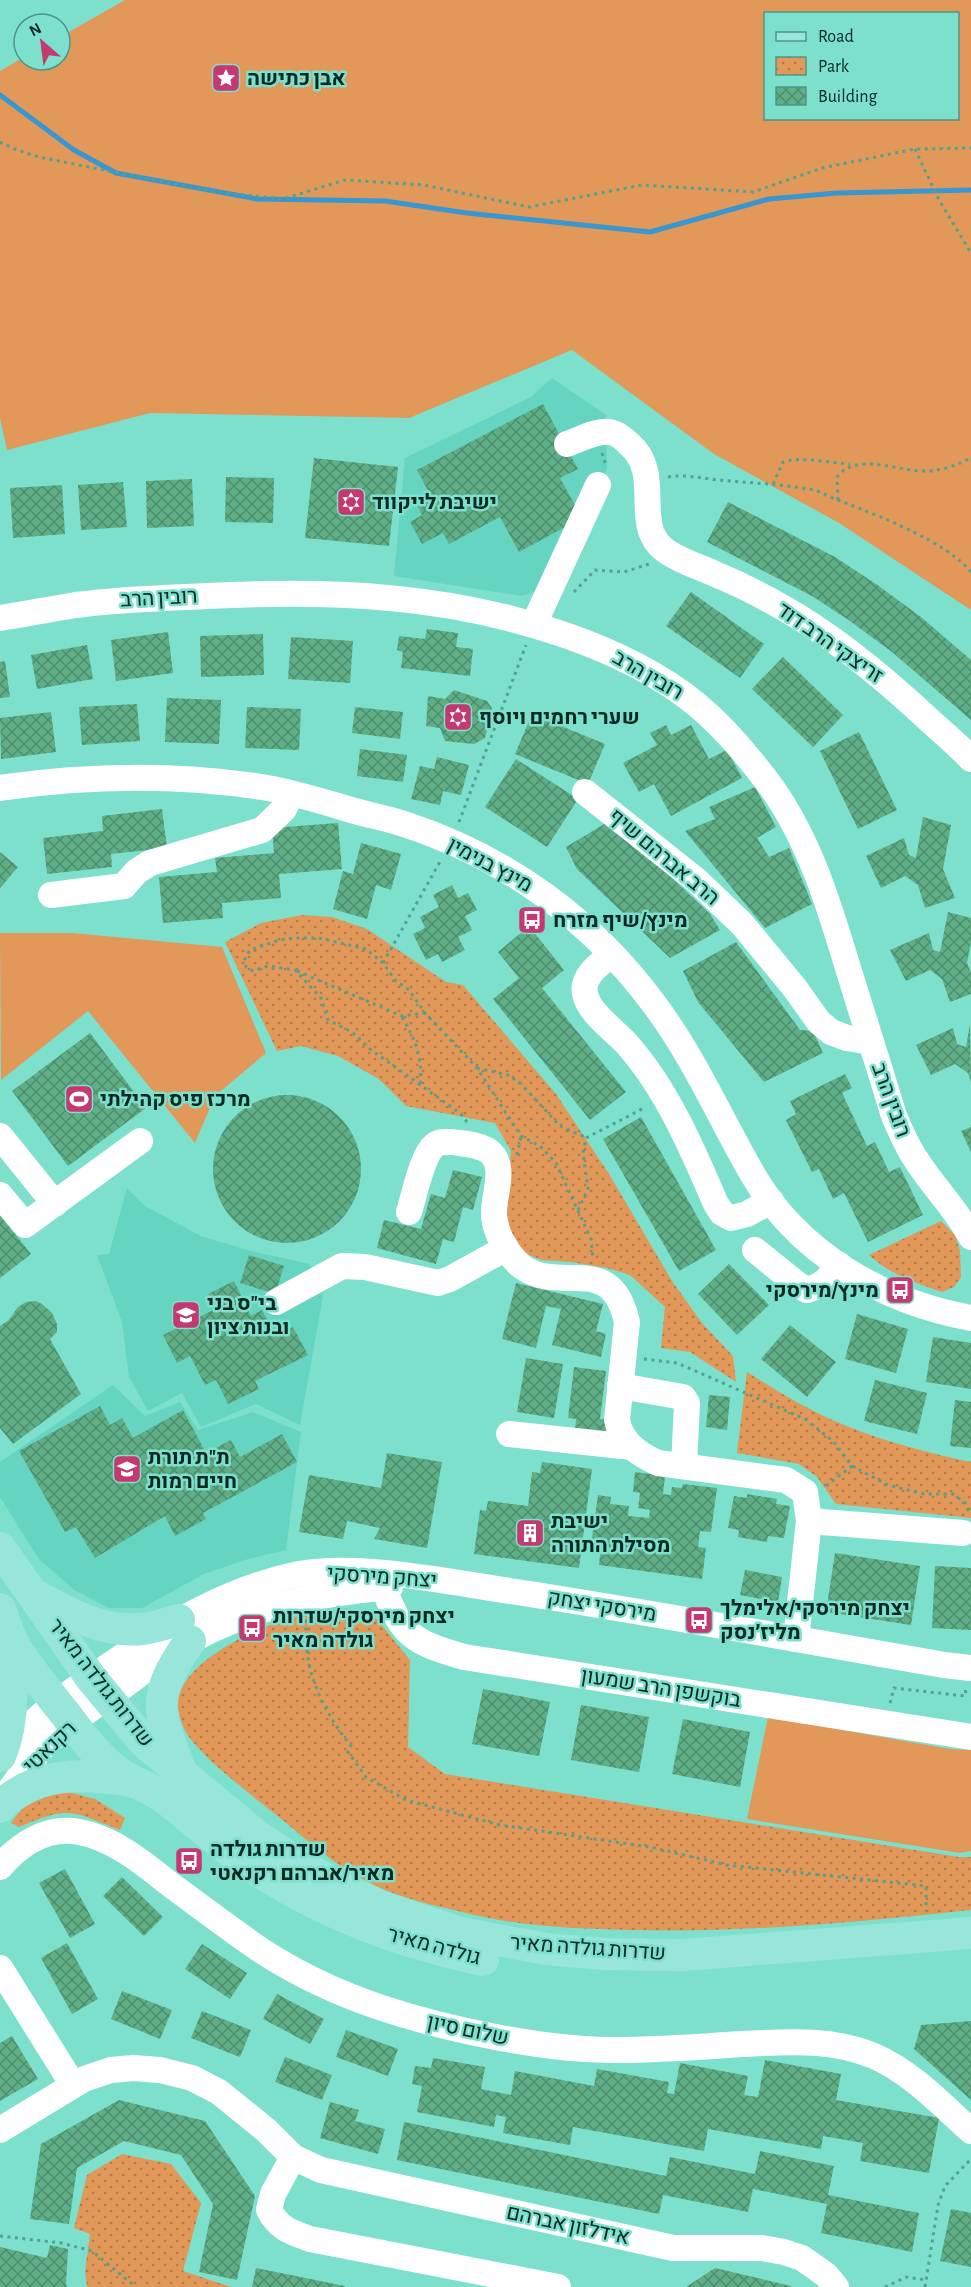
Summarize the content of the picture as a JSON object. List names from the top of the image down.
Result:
{
  "streets": {
    "main road": ["שדרות גולדה מאיר", "גולדה מאיר"],
    "street": [
      "רובין הרב",
      "זריצקי הרב דוד",
      "הרב אברהם שיף",
      "מינץ בנימין",
      "יצחק מירסקי",
      "מירסקי יצחק",
      "בוקשפן הרב שמעון",
      "רקנאטי",
      "שלום סיון",
      "אידלזון אברהם"
    ]
  },
  "crossings": [
    ["רובין הרב", "הרב אברהם שיף"],
    ["יצחק מירסקי", "מירסקי יצחק"],
    ["יצחק מירסקי", "שדרות גולדה מאיר"],
    ["יצחק מירסקי", "בוקשפן הרב שמעון"],
    ["יצחק מירסקי", "רקנאטי"],
    ["שדרות גולדה מאיר", "רקנאטי"],
    ["רקנאטי", "גולדה מאיר"]
  ],
  "places": {
    "place": ["אבן כתישה"],
    "synagogue": ["ישיבת לייקווד", "שערי רחמים ויוסף"],
    "bus stop": [
      "מינץ/שיף מזרח",
      "מינץ/מירסקי",
      "יצחק מירסקי/אלימלך מליז׳נסק",
      "יצחק מירסקי/שדרות גולדה מאיר",
      "שדרות גולדה מאיר/אברהם רקנאטי"
    ],
    "sports": ["מרכז פיס קהילתי"],
    "school or university": ["בי\"ס בני ובנות ציון", "ת\"ת תורת חיים רמות"],
    "building": ["ישיבת מסילת התורה"]
  },
  "legend": ["Road", "Park", "Building"],
  "north": "top left"
}
